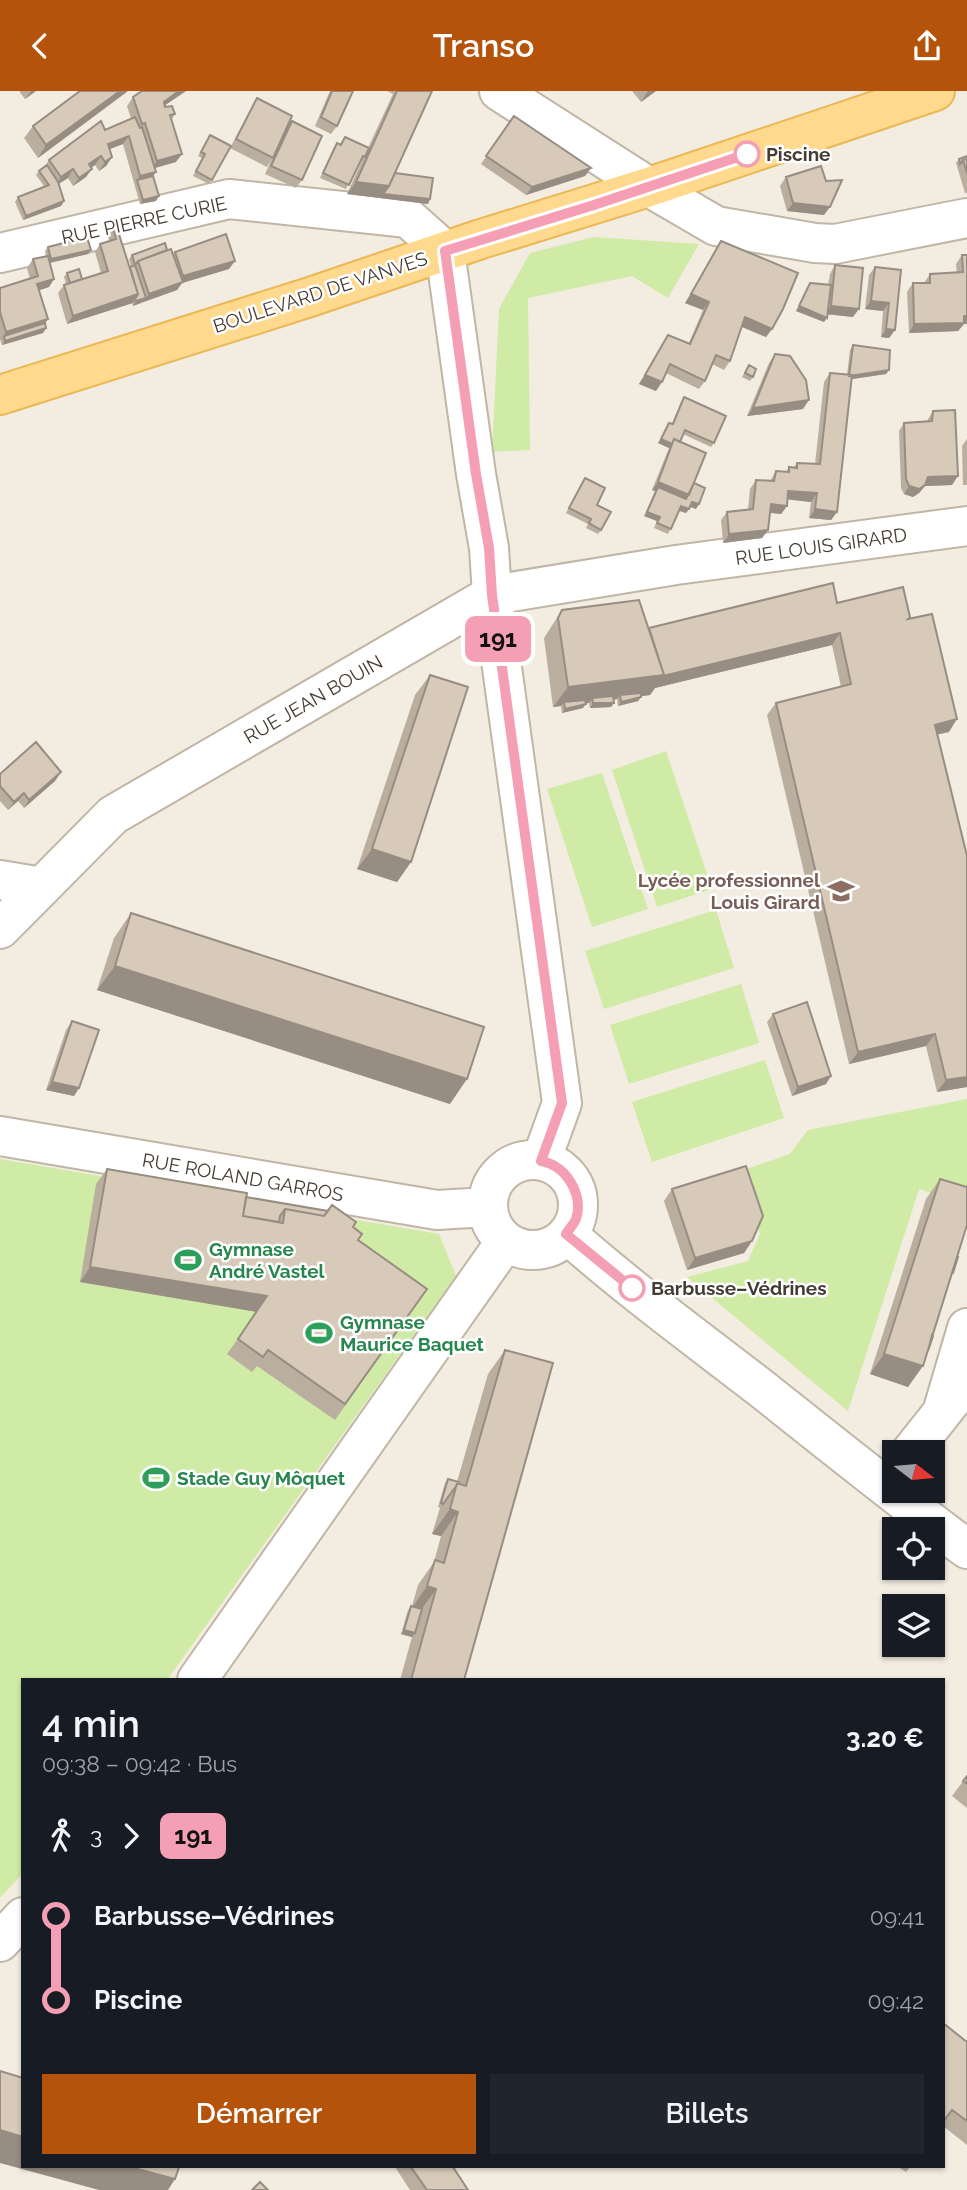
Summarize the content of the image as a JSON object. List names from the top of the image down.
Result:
{
  "streets": {
    "main road": ["BOULEVARD DE VANVES"],
    "street": [
      "RUE PIERRE CURIE",
      "RUE LOUIS GIRARD",
      "RUE JEAN BOUIN",
      "RUE ROLAND GARROS"
    ]
  },
  "crossings": [
    ["RUE PIERRE CURIE", "BOULEVARD DE VANVES"],
    ["RUE LOUIS GIRARD", "RUE JEAN BOUIN"]
  ],
  "places": {
    "other": ["Piscine", "Barbusse–Védrines"],
    "school or university": ["Lycée professionnel Louis Girard"],
    "sports": ["Gymnase André Vastel", "Gymnase Maurice Baquet", "Stade Guy Môquet"]
  },
  "lines": ["bus line 191"],
  "north": "right",
  "page": {
    "header": "Transo",
    "on_map": "191",
    "heading": ["4 min", "09:38 – 09:42 · Bus", "3.20 €"],
    "legs": ["3", "191"],
    "list": [
      {
        "name": "Barbusse–Védrines",
        "value": "09:41"
      },
      {
        "name": "Piscine",
        "value": "09:42"
      }
    ],
    "buttons": ["Démarrer", "Billets"]
  }
}
